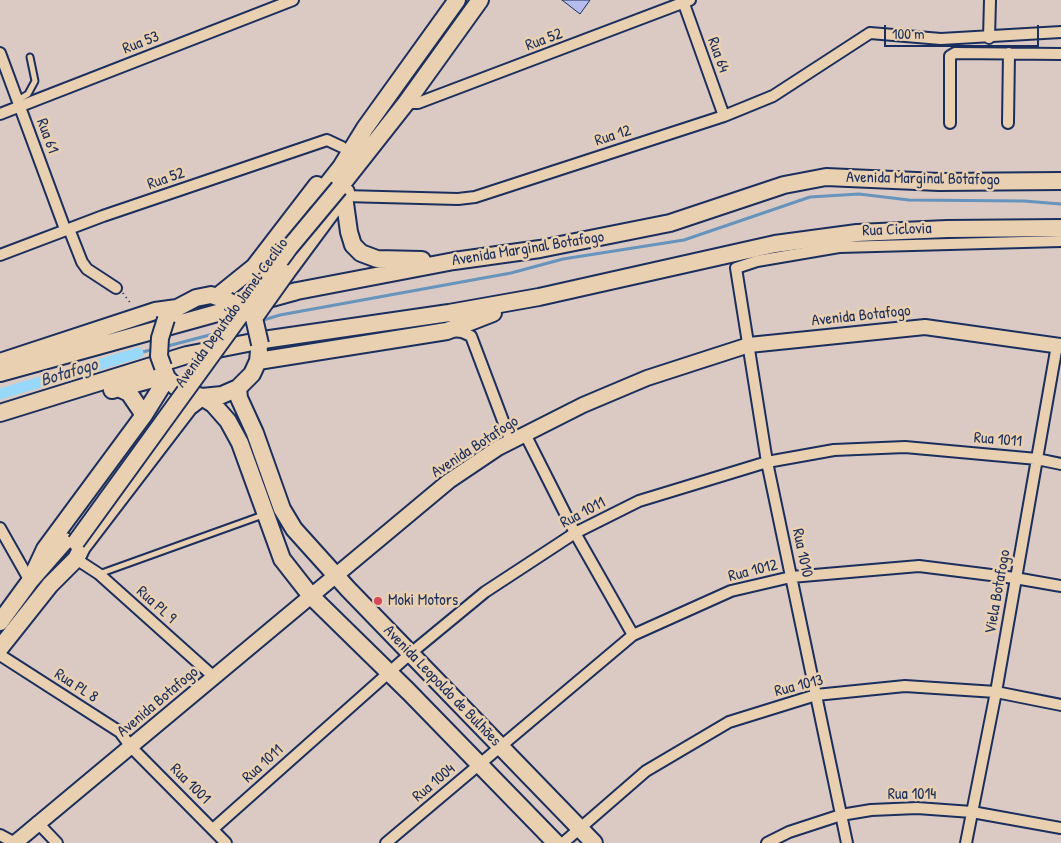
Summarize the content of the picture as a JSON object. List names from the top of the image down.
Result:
{
  "streets": {
    "main road": ["Avenida Marginal Botafogo", "Avenida Deputado Jamel Cecílio", "Avenida Leopoldo de Bulhões"],
    "street": [
      "Rua 52",
      "Rua 53",
      "Rua 64",
      "Rua 61",
      "Rua 12",
      "Rua Ciclovia",
      "Avenida Botafogo",
      "Rua 1011",
      "Rua 1010",
      "Rua 1012",
      "Viela Botafogo",
      "Rua PL 9",
      "Rua PL 8",
      "Rua 1013",
      "Rua 1004",
      "Rua 1001",
      "Rua 1014"
    ]
  },
  "crossings": [
    ["Rua 52", "Rua 64"],
    ["Rua 52", "Rua 61"],
    ["Rua 52", "Avenida Deputado Jamel Cecílio"],
    ["Rua 53", "Rua 61"],
    ["Rua 64", "Rua 12"],
    ["Rua 12", "Avenida Deputado Jamel Cecílio"],
    ["Rua Ciclovia", "Rua 1010"],
    ["Avenida Deputado Jamel Cecílio", "Rua PL 9"],
    ["Avenida Deputado Jamel Cecílio", "Avenida Leopoldo de Bulhões"],
    ["Avenida Botafogo", "Rua 1010"],
    ["Avenida Botafogo", "Viela Botafogo"],
    ["Avenida Botafogo", "Rua PL 9"],
    ["Avenida Botafogo", "Rua PL 8"],
    ["Avenida Botafogo", "Avenida Leopoldo de Bulhões"],
    ["Avenida Botafogo", "Rua 1001"],
    ["Rua 1011", "Rua 1010"],
    ["Rua 1011", "Viela Botafogo"],
    ["Rua 1011", "Avenida Leopoldo de Bulhões"],
    ["Rua 1011", "Rua 1001"],
    ["Rua 1010", "Rua 1012"],
    ["Rua 1010", "Rua 1013"],
    ["Rua 1010", "Rua 1014"],
    ["Rua 1012", "Viela Botafogo"],
    ["Rua 1012", "Avenida Leopoldo de Bulhões"],
    ["Rua 1012", "Rua 1004"],
    ["Viela Botafogo", "Rua 1013"],
    ["Viela Botafogo", "Rua 1014"],
    ["Rua PL 8", "Rua 1001"],
    ["Avenida Leopoldo de Bulhões", "Rua 1013"],
    ["Avenida Leopoldo de Bulhões", "Rua 1004"]
  ],
  "water": ["Botafogo"],
  "places": ["Moki Motors"],
  "scale_bar": "100 m"
}
